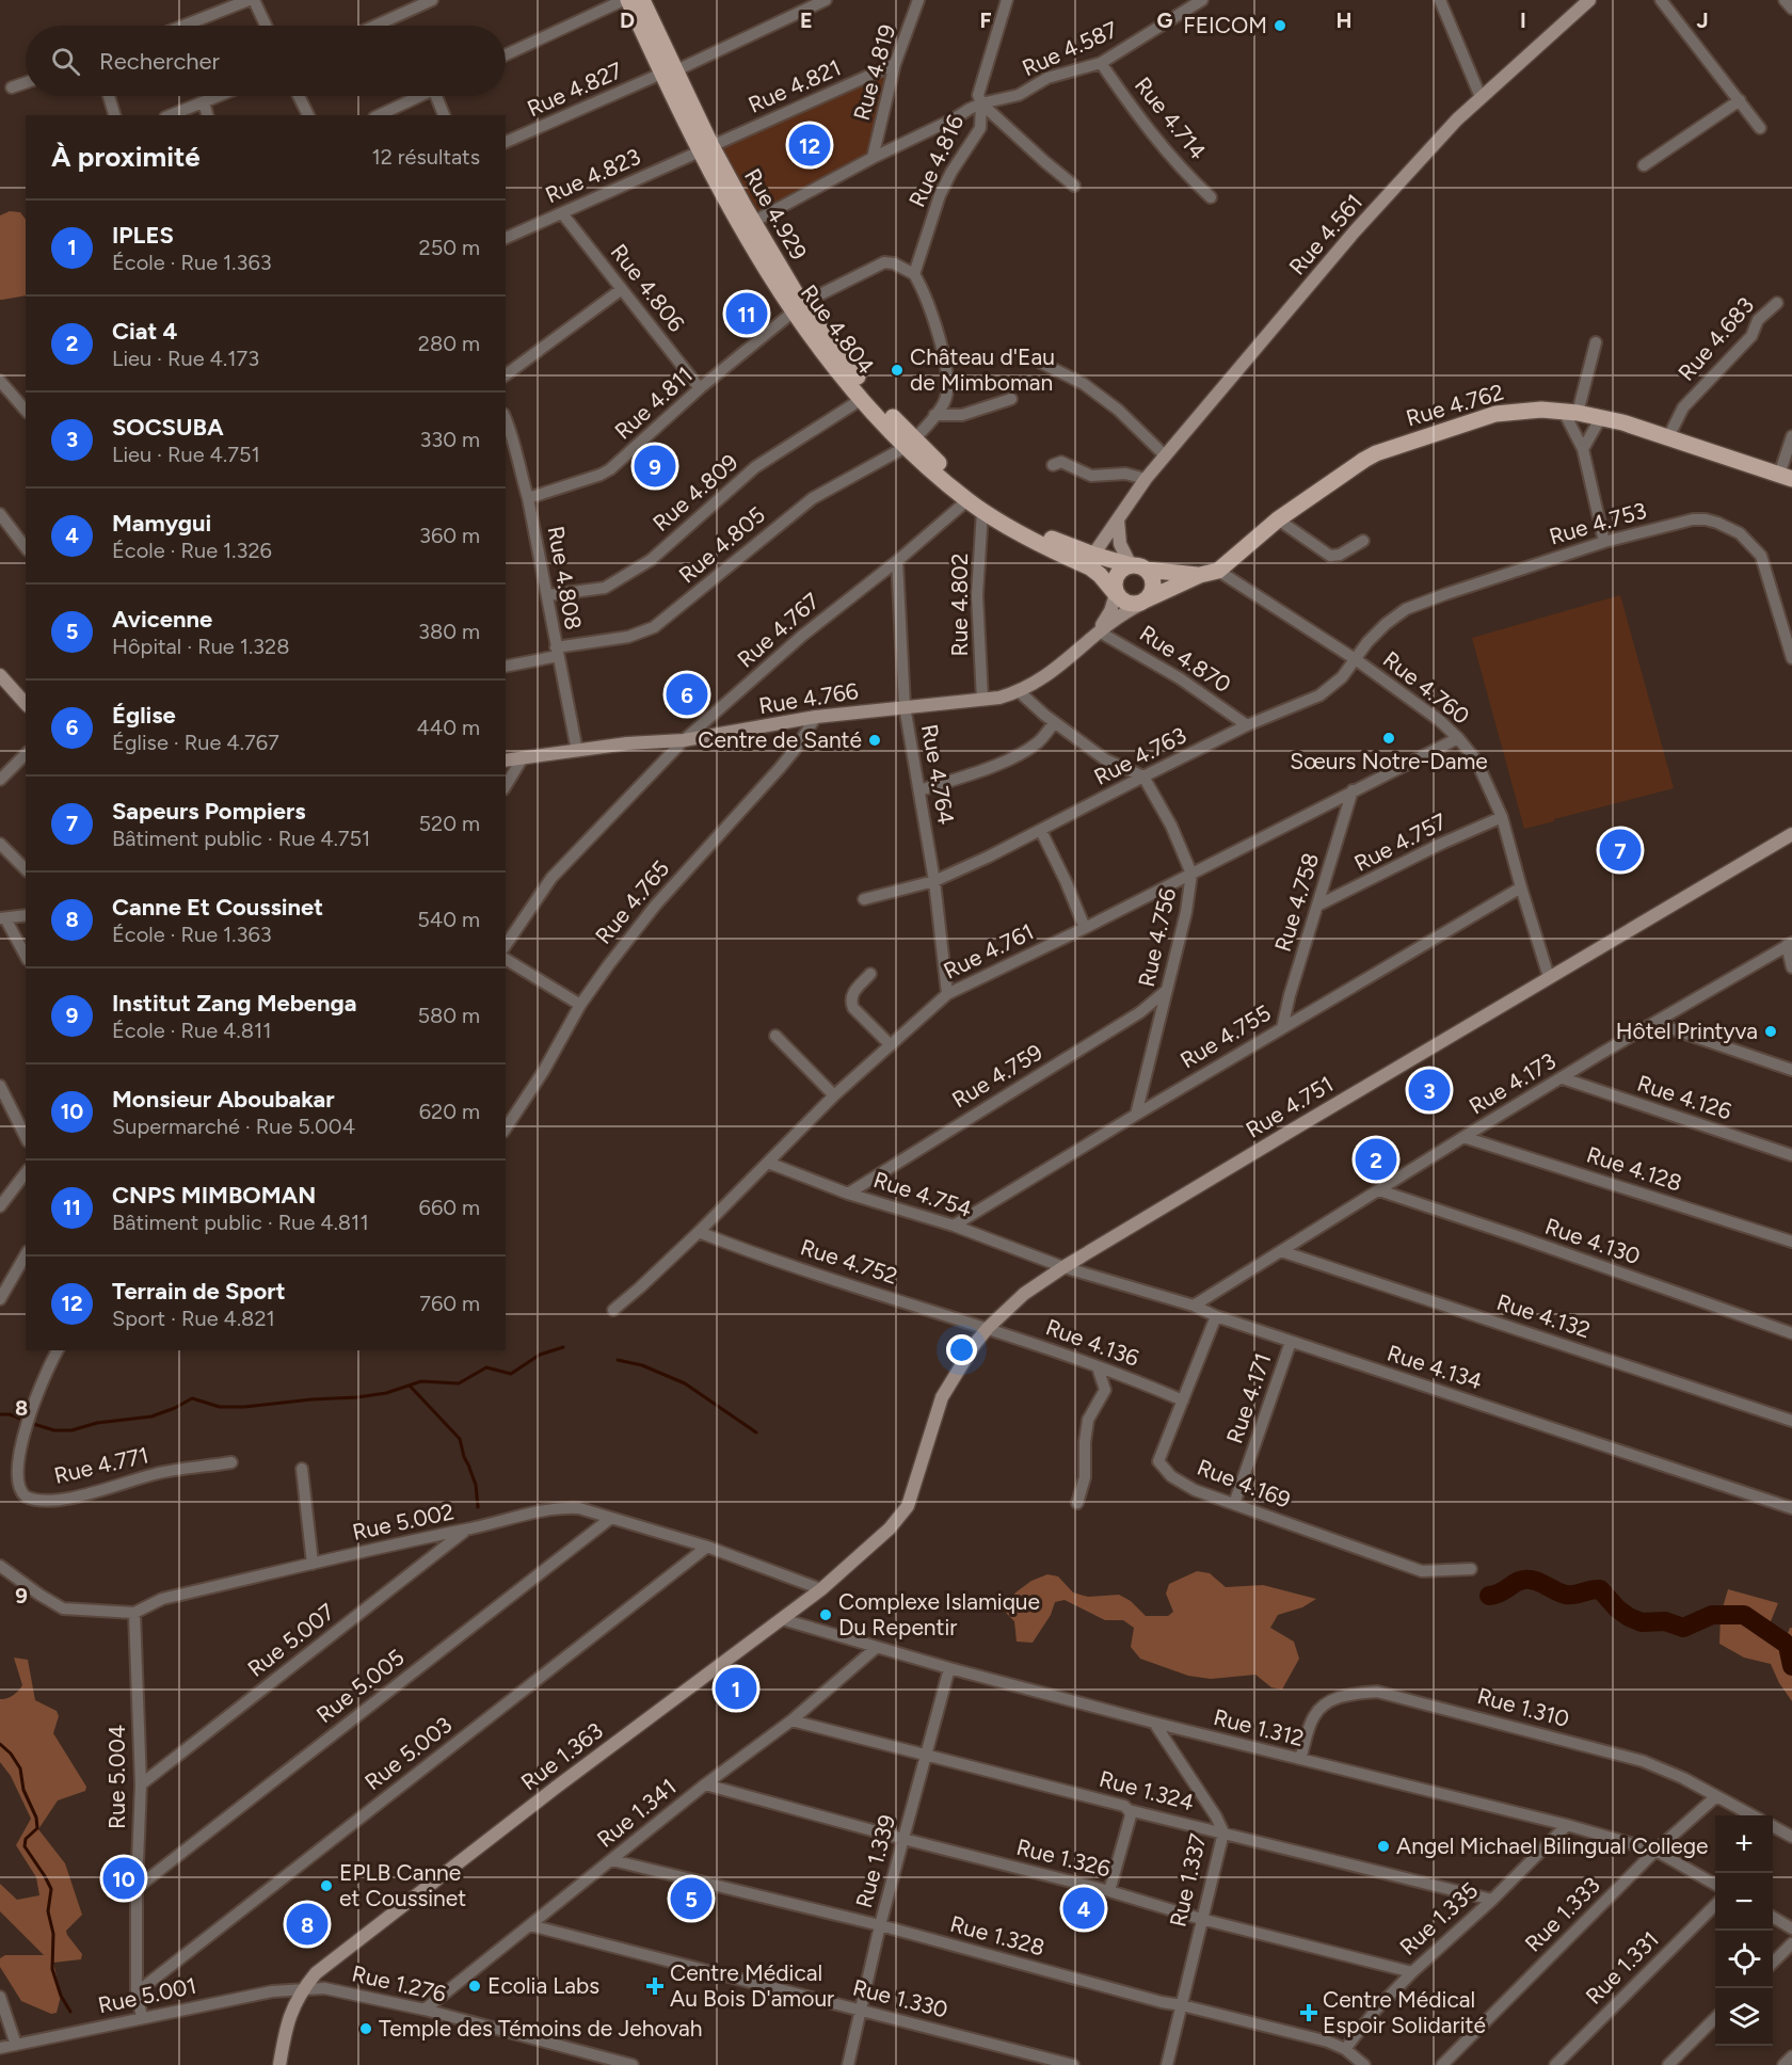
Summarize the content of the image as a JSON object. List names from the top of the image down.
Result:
{
  "streets": {
    "main road": [
      "Rue 4.929",
      "Rue 4.561",
      "Rue 4.804",
      "Rue 4.762",
      "Rue 4.766",
      "Rue 4.751",
      "Rue 1.363"
    ],
    "street": [
      "Rue 4.587",
      "Rue 4.819",
      "Rue 4.821",
      "Rue 4.827",
      "Rue 4.714",
      "Rue 4.816",
      "Rue 4.823",
      "Rue 4.806",
      "Rue 4.683",
      "Rue 4.811",
      "Rue 4.809",
      "Rue 4.753",
      "Rue 4.805",
      "Rue 4.808",
      "Rue 4.802",
      "Rue 4.767",
      "Rue 4.870",
      "Rue 4.760",
      "Rue 4.763",
      "Rue 4.764",
      "Rue 4.757",
      "Rue 4.765",
      "Rue 4.758",
      "Rue 4.756",
      "Rue 4.761",
      "Rue 4.755",
      "Rue 4.759",
      "Rue 4.173",
      "Rue 4.126",
      "Rue 4.128",
      "Rue 4.754",
      "Rue 4.130",
      "Rue 4.752",
      "Rue 4.132",
      "Rue 4.136",
      "Rue 4.134",
      "Rue 4.171",
      "Rue 4.771",
      "Rue 4.169",
      "Rue 5.002",
      "Rue 5.007",
      "Rue 5.005",
      "Rue 1.310",
      "Rue 1.312",
      "Rue 5.003",
      "Rue 5.004",
      "Rue 1.324",
      "Rue 1.341",
      "Rue 1.326",
      "Rue 1.339",
      "Rue 1.337",
      "Rue 1.333",
      "Rue 1.335",
      "Rue 1.328",
      "Rue 1.331",
      "Rue 1.276",
      "Rue 5.001",
      "Rue 1.330"
    ]
  },
  "crossings": [
    ["Rue 4.587", "Rue 4.819"],
    ["Rue 4.587", "Rue 4.714"],
    ["Rue 4.587", "Rue 4.816"],
    ["Rue 4.587", "Rue 4.929"],
    ["Rue 4.819", "Rue 4.821"],
    ["Rue 4.821", "Rue 4.823"],
    ["Rue 4.821", "Rue 4.929"],
    ["Rue 4.821", "Rue 4.804"],
    ["Rue 4.827", "Rue 4.804"],
    ["Rue 4.816", "Rue 4.811"],
    ["Rue 4.823", "Rue 4.929"],
    ["Rue 4.823", "Rue 4.806"],
    ["Rue 4.823", "Rue 4.804"],
    ["Rue 4.929", "Rue 4.561"],
    ["Rue 4.929", "Rue 4.804"],
    ["Rue 4.929", "Rue 4.811"],
    ["Rue 4.929", "Rue 4.762"],
    ["Rue 4.929", "Rue 4.805"],
    ["Rue 4.929", "Rue 4.766"],
    ["Rue 4.806", "Rue 4.811"],
    ["Rue 4.804", "Rue 4.811"],
    ["Rue 4.804", "Rue 4.809"],
    ["Rue 4.804", "Rue 4.805"],
    ["Rue 4.804", "Rue 4.802"],
    ["Rue 4.804", "Rue 4.767"],
    ["Rue 4.804", "Rue 4.766"],
    ["Rue 4.683", "Rue 4.762"],
    ["Rue 4.811", "Rue 4.808"],
    ["Rue 4.762", "Rue 4.760"],
    ["Rue 4.809", "Rue 4.808"],
    ["Rue 4.753", "Rue 4.760"],
    ["Rue 4.753", "Rue 4.763"],
    ["Rue 4.805", "Rue 4.808"],
    ["Rue 4.808", "Rue 4.766"],
    ["Rue 4.802", "Rue 4.766"],
    ["Rue 4.767", "Rue 4.766"],
    ["Rue 4.767", "Rue 4.764"],
    ["Rue 4.870", "Rue 4.766"],
    ["Rue 4.870", "Rue 4.763"],
    ["Rue 4.760", "Rue 4.763"],
    ["Rue 4.760", "Rue 4.757"],
    ["Rue 4.760", "Rue 4.761"],
    ["Rue 4.760", "Rue 4.755"],
    ["Rue 4.760", "Rue 4.751"],
    ["Rue 4.766", "Rue 4.764"],
    ["Rue 4.766", "Rue 4.765"],
    ["Rue 4.763", "Rue 4.764"],
    ["Rue 4.763", "Rue 4.756"],
    ["Rue 4.764", "Rue 4.761"],
    ["Rue 4.757", "Rue 4.758"],
    ["Rue 4.758", "Rue 4.761"],
    ["Rue 4.758", "Rue 4.755"],
    ["Rue 4.756", "Rue 4.761"],
    ["Rue 4.756", "Rue 4.755"],
    ["Rue 4.756", "Rue 4.759"],
    ["Rue 4.761", "Rue 4.754"],
    ["Rue 4.761", "Rue 4.752"],
    ["Rue 4.755", "Rue 4.754"],
    ["Rue 4.759", "Rue 4.754"],
    ["Rue 4.173", "Rue 4.126"],
    ["Rue 4.173", "Rue 4.128"],
    ["Rue 4.173", "Rue 4.130"],
    ["Rue 4.173", "Rue 4.132"],
    ["Rue 4.173", "Rue 4.134"],
    ["Rue 4.751", "Rue 4.754"],
    ["Rue 4.751", "Rue 4.752"],
    ["Rue 4.751", "Rue 4.136"],
    ["Rue 4.751", "Rue 4.134"],
    ["Rue 4.751", "Rue 1.363"],
    ["Rue 4.754", "Rue 4.134"],
    ["Rue 4.752", "Rue 4.136"],
    ["Rue 4.136", "Rue 4.169"],
    ["Rue 4.134", "Rue 4.171"],
    ["Rue 4.134", "Rue 4.169"],
    ["Rue 4.171", "Rue 4.169"],
    ["Rue 5.002", "Rue 5.007"],
    ["Rue 5.002", "Rue 5.005"],
    ["Rue 5.002", "Rue 5.003"],
    ["Rue 5.002", "Rue 1.363"],
    ["Rue 5.002", "Rue 5.004"],
    ["Rue 5.007", "Rue 5.004"],
    ["Rue 5.005", "Rue 5.004"],
    ["Rue 1.310", "Rue 1.312"],
    ["Rue 1.310", "Rue 1.333"],
    ["Rue 1.312", "Rue 1.363"],
    ["Rue 1.312", "Rue 1.341"],
    ["Rue 1.312", "Rue 1.339"],
    ["Rue 1.312", "Rue 1.337"],
    ["Rue 1.312", "Rue 1.333"],
    ["Rue 1.312", "Rue 1.335"],
    ["Rue 5.003", "Rue 5.004"],
    ["Rue 1.363", "Rue 1.276"],
    ["Rue 1.363", "Rue 5.001"],
    ["Rue 5.004", "Rue 5.001"],
    ["Rue 1.324", "Rue 1.341"],
    ["Rue 1.324", "Rue 1.339"],
    ["Rue 1.324", "Rue 1.337"],
    ["Rue 1.324", "Rue 1.335"],
    ["Rue 1.341", "Rue 1.326"],
    ["Rue 1.341", "Rue 1.328"],
    ["Rue 1.341", "Rue 1.276"],
    ["Rue 1.341", "Rue 1.330"],
    ["Rue 1.326", "Rue 1.339"],
    ["Rue 1.326", "Rue 1.337"],
    ["Rue 1.326", "Rue 1.335"],
    ["Rue 1.339", "Rue 1.328"],
    ["Rue 1.339", "Rue 1.330"],
    ["Rue 1.337", "Rue 1.328"],
    ["Rue 1.335", "Rue 1.328"],
    ["Rue 1.276", "Rue 5.001"]
  ],
  "places": {
    "other": [
      "FEICOM",
      "Château d'Eau de Mimboman",
      "Sœurs Notre-Dame",
      "Centre de Santé",
      "Hôtel Printyva",
      "Complexe Islamique Du Repentir",
      "Angel Michael Bilingual College",
      "EPLB Canne et Coussinet",
      "Ecolia Labs",
      "Temple des Témoins de Jehovah"
    ],
    "health": ["Centre Médical Au Bois D'amour", "Centre Médical Espoir Solidarité"]
  },
  "page": {
    "search": "Rechercher",
    "heading": ["À proximité", "12 résultats"],
    "pins": [
      "12",
      "11",
      "9",
      "6",
      "7",
      "3",
      "2",
      "1",
      "10",
      "5",
      "4",
      "8"
    ],
    "list": [
      {
        "mark": "1",
        "name": "IPLES",
        "note": "École · Rue 1.363",
        "value": "250 m"
      },
      {
        "mark": "2",
        "name": "Ciat 4",
        "note": "Lieu · Rue 4.173",
        "value": "280 m"
      },
      {
        "mark": "3",
        "name": "SOCSUBA",
        "note": "Lieu · Rue 4.751",
        "value": "330 m"
      },
      {
        "mark": "4",
        "name": "Mamygui",
        "note": "École · Rue 1.326",
        "value": "360 m"
      },
      {
        "mark": "5",
        "name": "Avicenne",
        "note": "Hôpital · Rue 1.328",
        "value": "380 m"
      },
      {
        "mark": "6",
        "name": "Église",
        "note": "Église · Rue 4.767",
        "value": "440 m"
      },
      {
        "mark": "7",
        "name": "Sapeurs Pompiers",
        "note": "Bâtiment public · Rue 4.751",
        "value": "520 m"
      },
      {
        "mark": "8",
        "name": "Canne Et Coussinet",
        "note": "École · Rue 1.363",
        "value": "540 m"
      },
      {
        "mark": "9",
        "name": "Institut Zang Mebenga",
        "note": "École · Rue 4.811",
        "value": "580 m"
      },
      {
        "mark": "10",
        "name": "Monsieur Aboubakar",
        "note": "Supermarché · Rue 5.004",
        "value": "620 m"
      },
      {
        "mark": "11",
        "name": "CNPS MIMBOMAN",
        "note": "Bâtiment public · Rue 4.811",
        "value": "660 m"
      },
      {
        "mark": "12",
        "name": "Terrain de Sport",
        "note": "Sport · Rue 4.821",
        "value": "760 m"
      }
    ],
    "map_buttons": ["+", "−"]
  },
  "grid": {
    "columns": [
      "D",
      "E",
      "F",
      "G",
      "H",
      "I",
      "J"
    ],
    "rows": ["8", "9"]
  }
}
